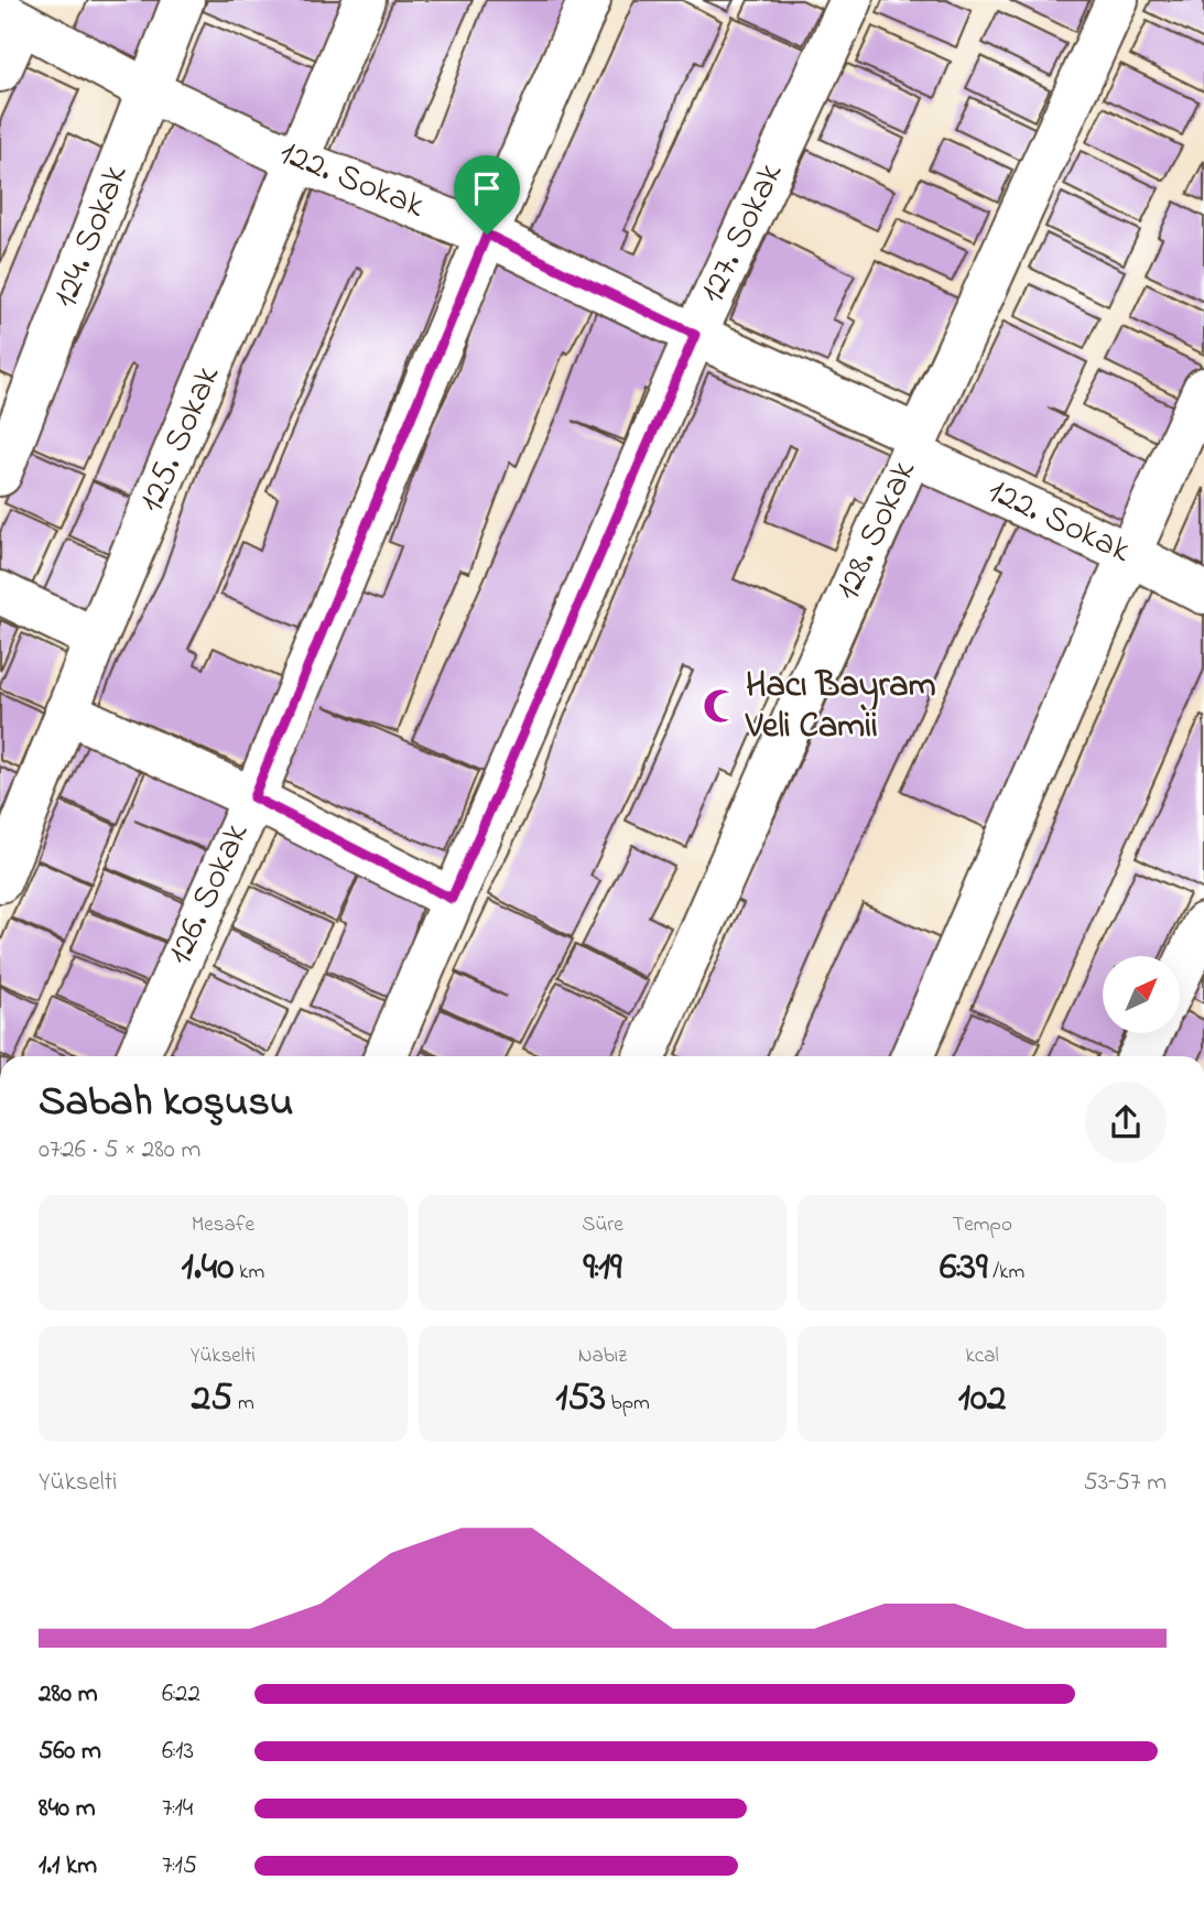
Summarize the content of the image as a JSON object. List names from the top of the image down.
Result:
{
  "streets": {
    "street": [
      "122. Sokak",
      "127. Sokak",
      "124. Sokak",
      "125. Sokak",
      "128. Sokak",
      "126. Sokak"
    ]
  },
  "crossings": [
    ["122. Sokak", "127. Sokak"],
    ["122. Sokak", "124. Sokak"],
    ["122. Sokak", "125. Sokak"],
    ["122. Sokak", "128. Sokak"],
    ["122. Sokak", "126. Sokak"]
  ],
  "places": {
    "mosque": ["Hacı Bayram Veli Camii"]
  },
  "north": "top right",
  "page": {
    "heading": ["Sabah koşusu", "07:26 · 5 × 280 m"],
    "stats": [
      ["Mesafe", "1.40 km"],
      ["Süre", "9:19"],
      ["Tempo", "6:39 /km"],
      ["Yükselti", "25 m"],
      ["Nabız", "153 bpm"],
      ["kcal", "102"]
    ],
    "chart": ["Yükselti", "53–57 m"],
    "list": [
      {
        "name": "280 m",
        "note": "6:22"
      },
      {
        "name": "560 m",
        "note": "6:13"
      },
      {
        "name": "840 m",
        "note": "7:14"
      },
      {
        "name": "1.1 km",
        "note": "7:15"
      }
    ]
  }
}
